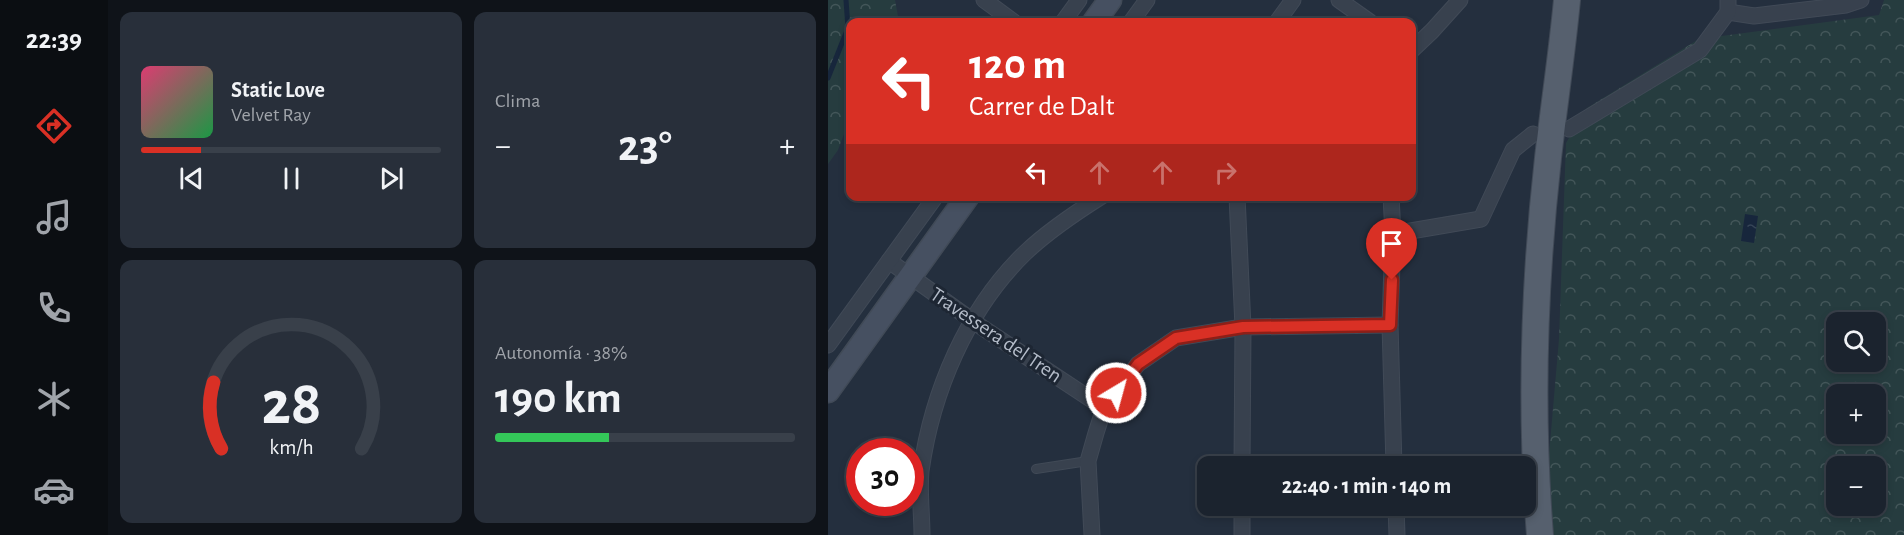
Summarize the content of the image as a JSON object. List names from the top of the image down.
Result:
{
  "streets": {
    "street": ["Travessera del Tren"]
  },
  "page": {
    "tabs": "22:39",
    "tile": [
      "Clima",
      ["Autonomía · 38%", "190 km"]
    ],
    "turn": ["120 m", "Carrer de Dalt"],
    "song": ["Static Love", "Velvet Ray"],
    "heat": ["−", "23°", "+"],
    "map_buttons": ["+", "−"],
    "limit": "30",
    "trip": "22:40 · 1 min · 140 m",
    "gauge": ["28", "km/h"]
  }
}
